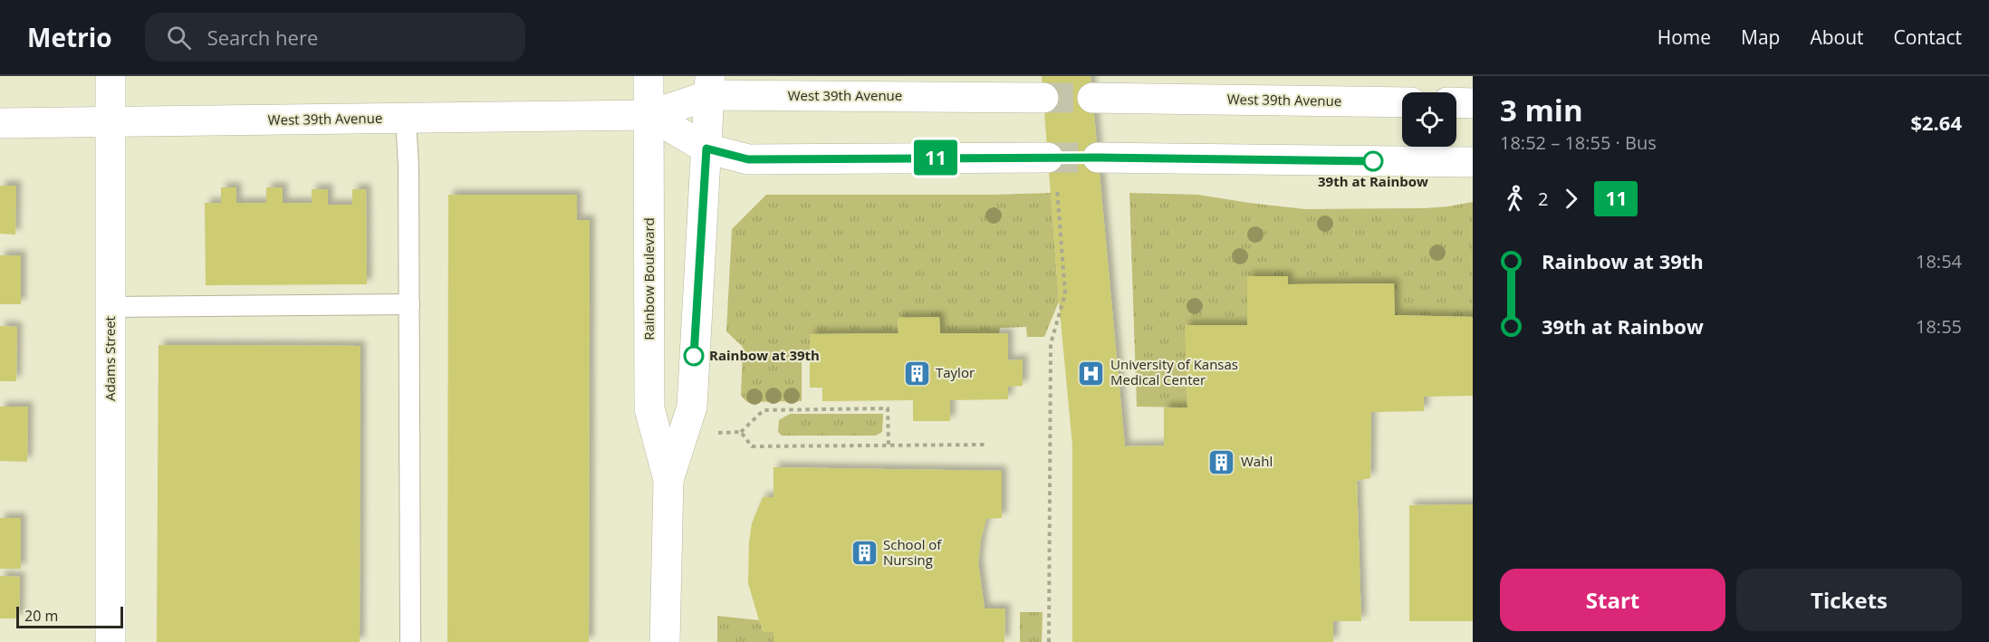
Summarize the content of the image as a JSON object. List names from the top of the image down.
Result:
{
  "streets": {
    "main road": ["West 39th Avenue", "Rainbow Boulevard", "Adams Street"]
  },
  "crossings": [
    ["West 39th Avenue", "Rainbow Boulevard"],
    ["West 39th Avenue", "Adams Street"]
  ],
  "places": {
    "other": ["39th at Rainbow", "Rainbow at 39th"],
    "building": ["Taylor", "Wahl", "School of Nursing"],
    "hospital": ["University of Kansas Medical Center"]
  },
  "lines": ["bus line 11"],
  "scale_bar": "20 m",
  "page": {
    "header": "Metrio",
    "search": "Search here",
    "nav": [
      "Home",
      "Map",
      "About",
      "Contact"
    ],
    "on_map": "11",
    "heading": ["3 min", "18:52 – 18:55 · Bus", "$2.64"],
    "legs": ["2", "11"],
    "list": [
      {
        "name": "Rainbow at 39th",
        "value": "18:54"
      },
      {
        "name": "39th at Rainbow",
        "value": "18:55"
      }
    ],
    "buttons": ["Start", "Tickets"],
    "scale": "20 m"
  }
}
